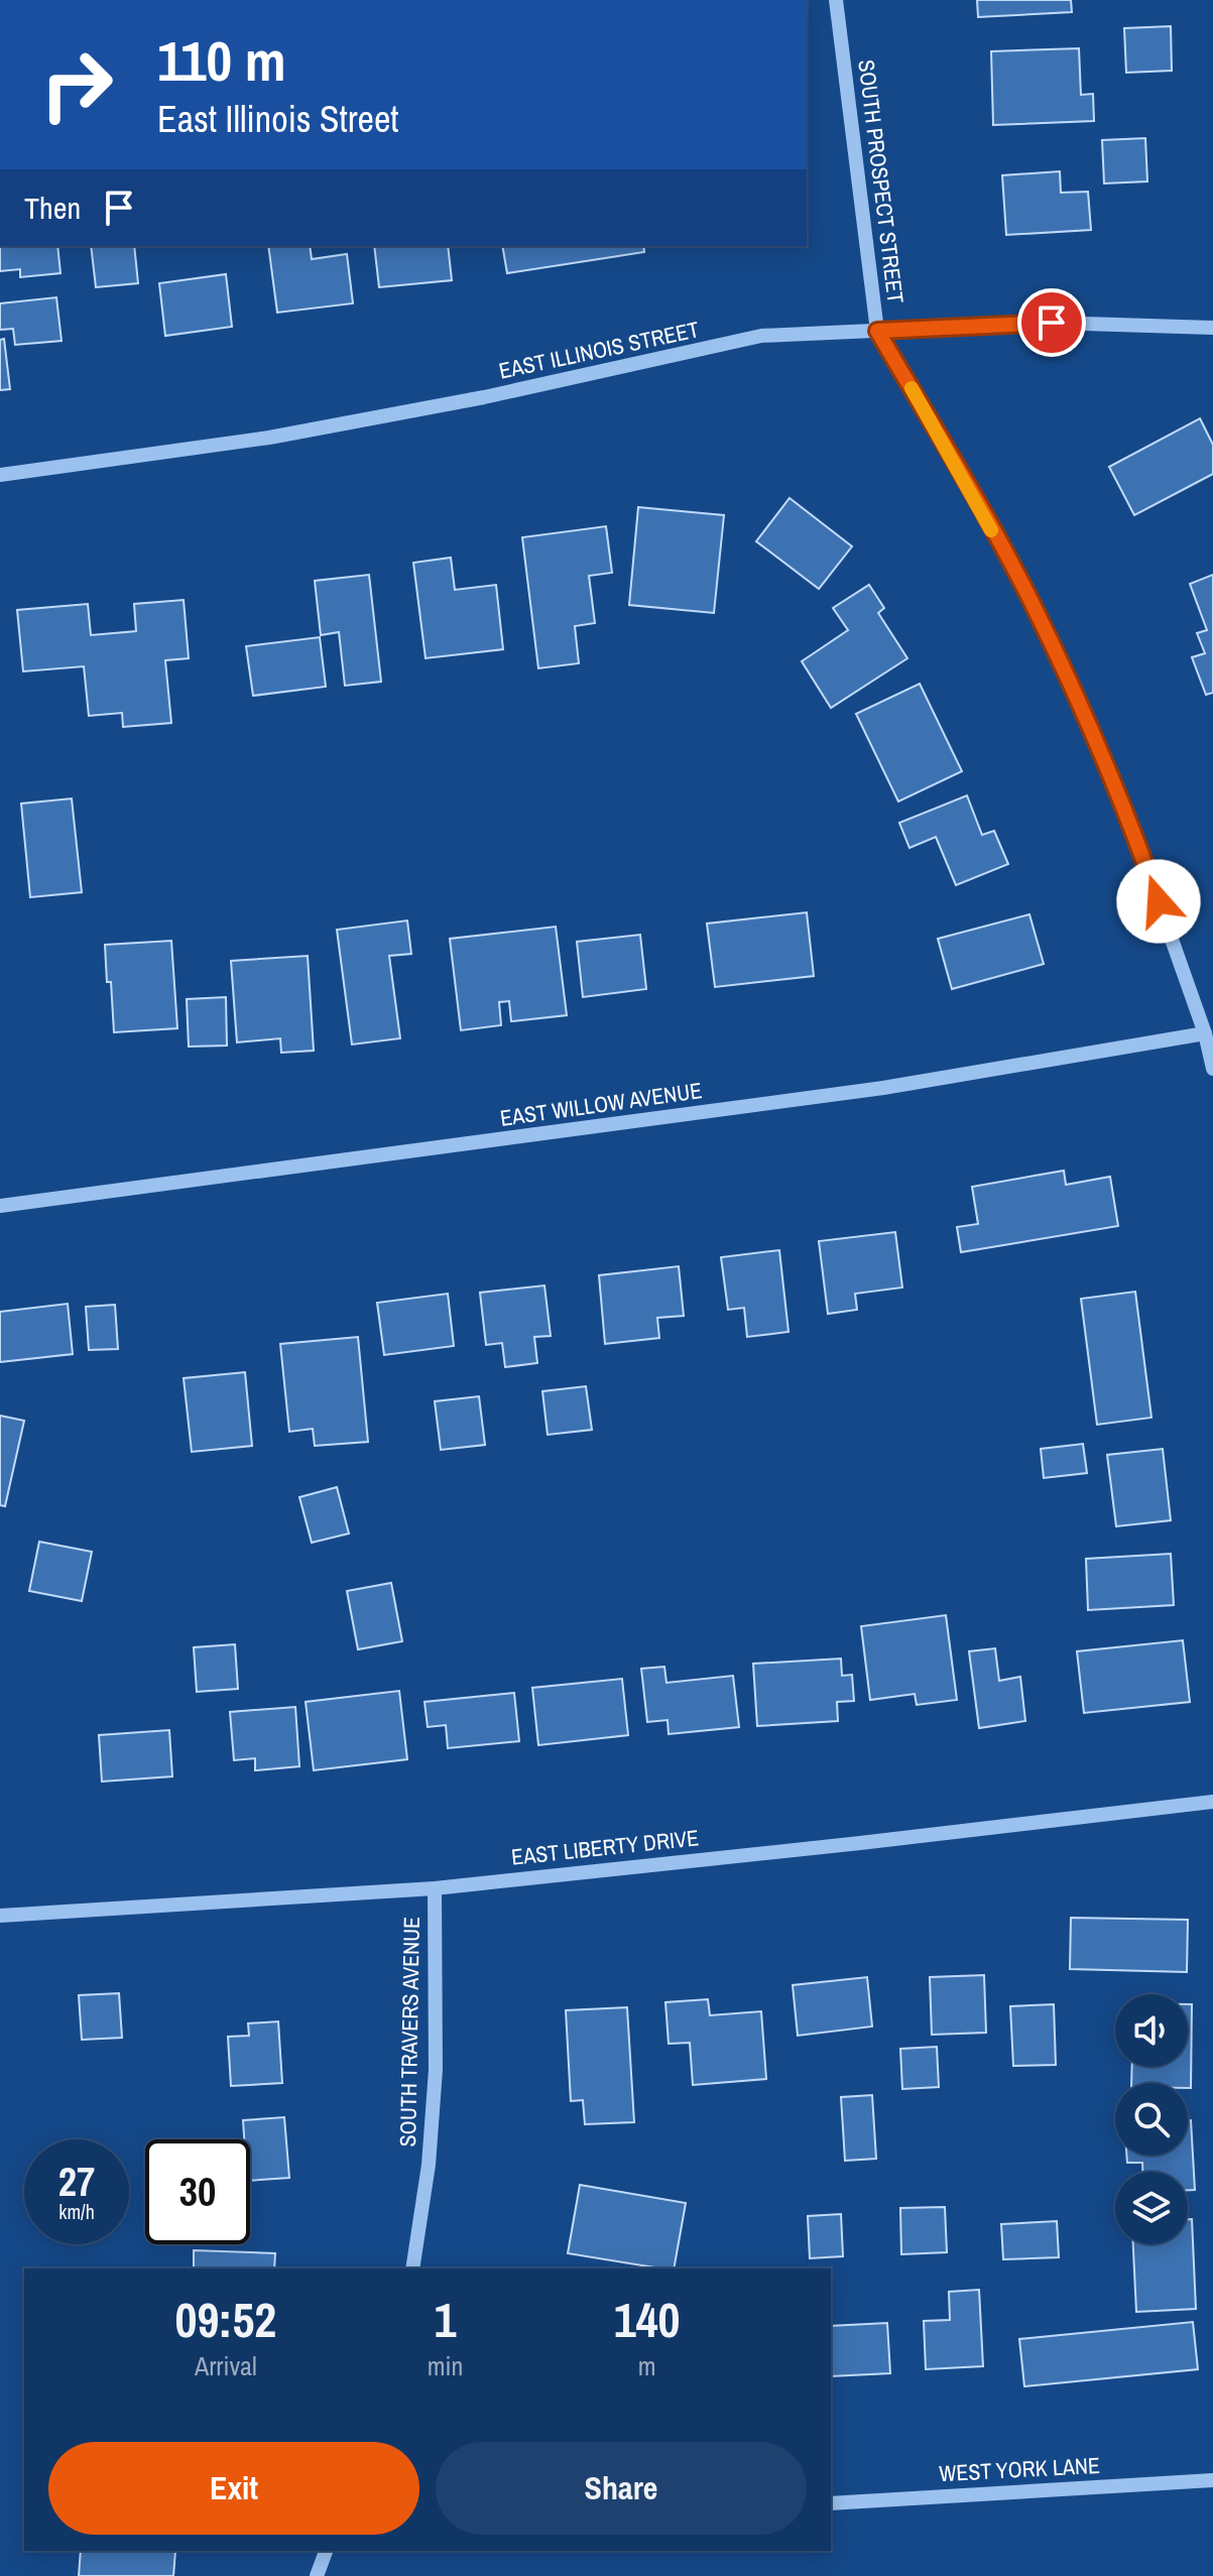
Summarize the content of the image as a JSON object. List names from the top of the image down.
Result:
{
  "streets": {
    "street": [
      "SOUTH PROSPECT STREET",
      "EAST ILLINOIS STREET",
      "EAST WILLOW AVENUE",
      "EAST LIBERTY DRIVE",
      "SOUTH TRAVERS AVENUE",
      "WEST YORK LANE"
    ]
  },
  "crossings": [
    ["SOUTH PROSPECT STREET", "EAST ILLINOIS STREET"],
    ["SOUTH PROSPECT STREET", "EAST WILLOW AVENUE"],
    ["EAST LIBERTY DRIVE", "SOUTH TRAVERS AVENUE"]
  ],
  "page": {
    "turn": ["110 m", "East Illinois Street"],
    "then": "Then",
    "speed": "27 km/h",
    "limit": "30",
    "eta": [
      "09:52",
      "Arrival",
      "1",
      "min",
      "140",
      "m"
    ],
    "buttons": ["Exit", "Share"]
  }
}
